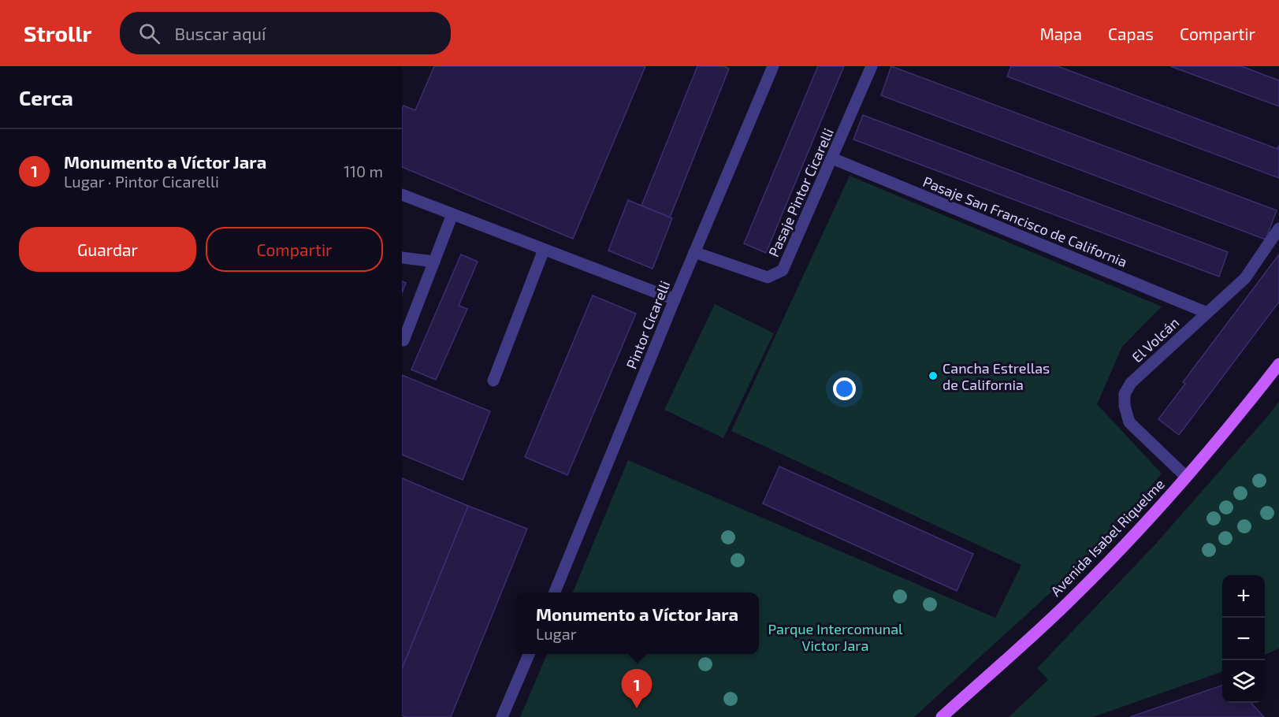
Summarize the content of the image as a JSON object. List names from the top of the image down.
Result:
{
  "streets": {
    "main road": ["Avenida Isabel Riquelme"],
    "street": [
      "Pasaje Pintor Cicarelli",
      "Pasaje San Francisco de California",
      "Pintor Cicarelli",
      "El Volcán"
    ]
  },
  "crossings": [
    ["Pasaje Pintor Cicarelli", "Pasaje San Francisco de California"],
    ["Pasaje Pintor Cicarelli", "Pintor Cicarelli"],
    ["Pasaje San Francisco de California", "El Volcán"],
    ["El Volcán", "Avenida Isabel Riquelme"]
  ],
  "parks": ["Parque Intercomunal Victor Jara"],
  "places": ["Cancha Estrellas de California"],
  "page": {
    "header": "Strollr",
    "search": "Buscar aquí",
    "nav": ["Mapa", "Capas", "Compartir"],
    "heading": "Cerca",
    "list": [
      {
        "mark": "1",
        "name": "Monumento a Víctor Jara",
        "note": "Lugar · Pintor Cicarelli",
        "value": "110 m"
      }
    ],
    "buttons": ["Guardar", "Compartir"],
    "map_buttons": ["+", "−"],
    "popup": ["Monumento a Víctor Jara", "Lugar"],
    "pins": "1"
  }
}
